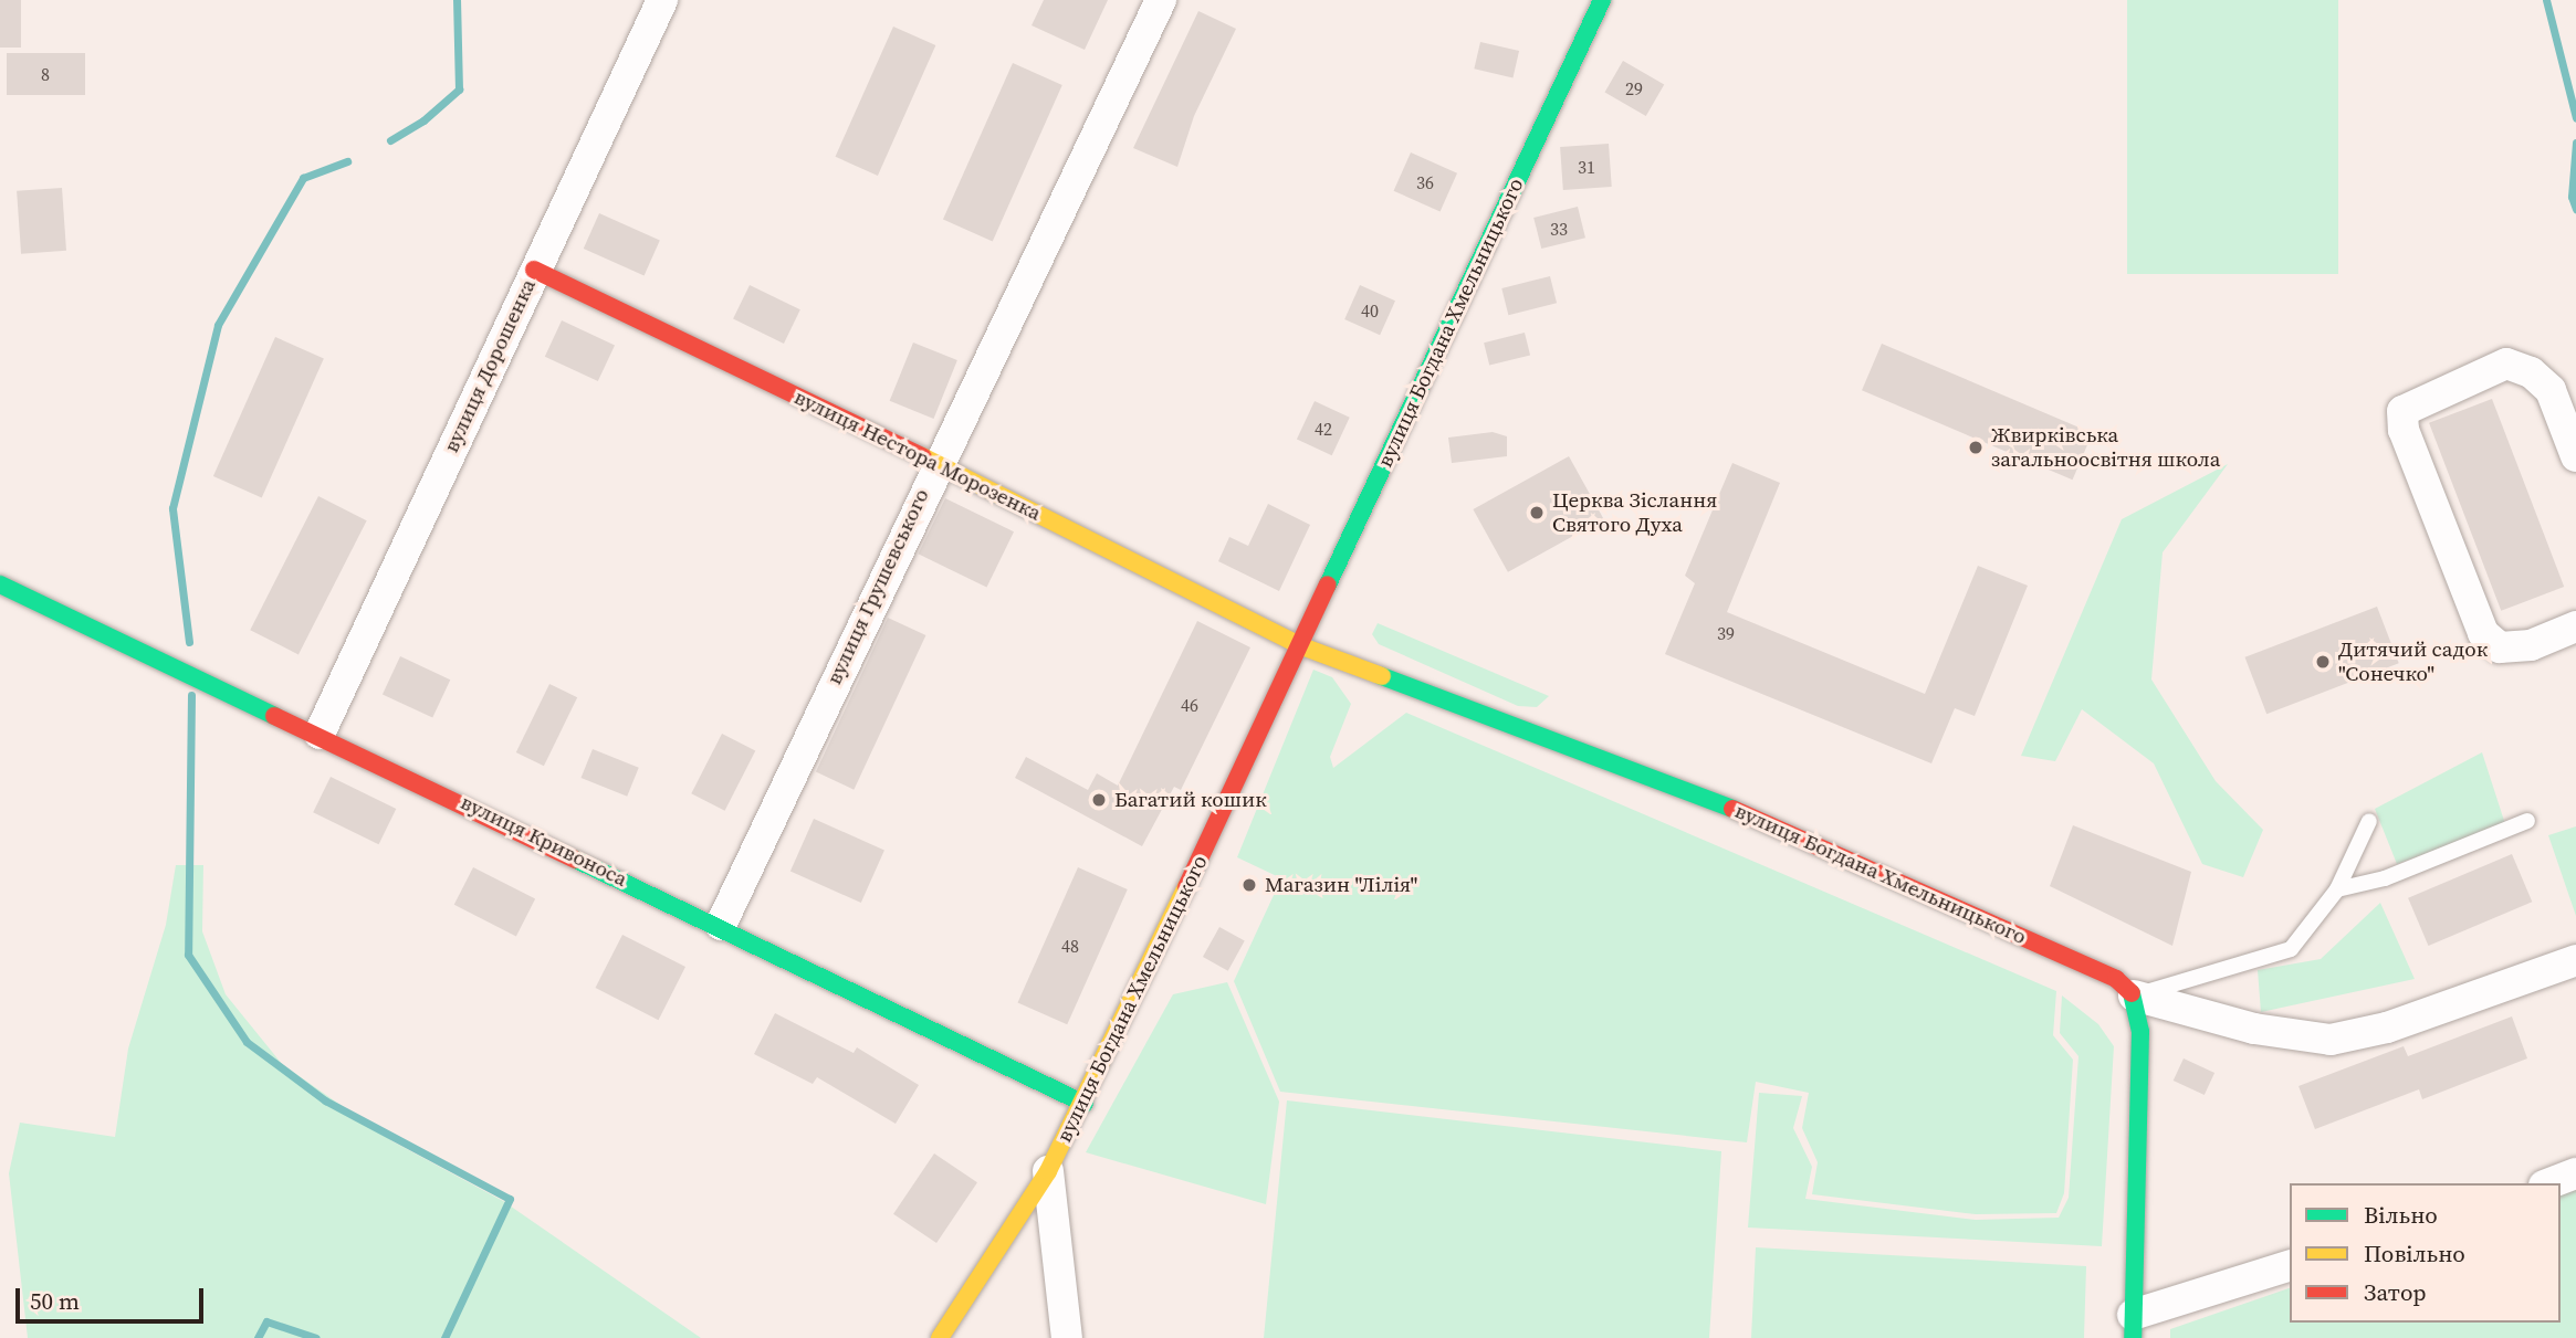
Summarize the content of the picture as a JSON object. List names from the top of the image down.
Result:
{
  "streets": {
    "street": [
      "вулиця Богдана Хмельницького",
      "вулиця Дорошенка",
      "вулиця Нестора Морозенка",
      "вулиця Грушевського",
      "вулиця Кривоноса"
    ]
  },
  "crossings": [
    ["вулиця Богдана Хмельницького", "вулиця Нестора Морозенка"],
    ["вулиця Богдана Хмельницького", "вулиця Кривоноса"],
    ["вулиця Дорошенка", "вулиця Нестора Морозенка"],
    ["вулиця Дорошенка", "вулиця Кривоноса"],
    ["вулиця Нестора Морозенка", "вулиця Грушевського"],
    ["вулиця Грушевського", "вулиця Кривоноса"]
  ],
  "places": [
    "Жвирківська загальноосвітня школа",
    "Церква Зіслання Святого Духа",
    "Дитячий садок \"Сонечко\"",
    "Багатий кошик",
    "Магазин \"Лілія\""
  ],
  "house_numbers": [
    "8",
    "29",
    "31",
    "36",
    "33",
    "40",
    "42",
    "39",
    "46",
    "48"
  ],
  "legend": ["Вільно", "Повільно", "Затор"],
  "scale_bar": "50 m"
}
